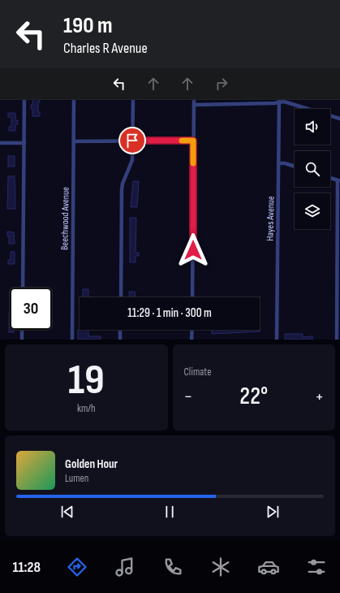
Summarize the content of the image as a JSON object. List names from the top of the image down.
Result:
{
  "streets": {
    "street": ["Beechwood Avenue", "Hayes Avenue"]
  },
  "page": {
    "turn": ["190 m", "Charles R Avenue"],
    "limit": "30",
    "trip": "11:29 · 1 min · 300 m",
    "tile": [
      ["19", "km/h"],
      "Climate"
    ],
    "heat": ["−", "22°", "+"],
    "song": ["Golden Hour", "Lumen"],
    "tabs": "11:28"
  }
}
